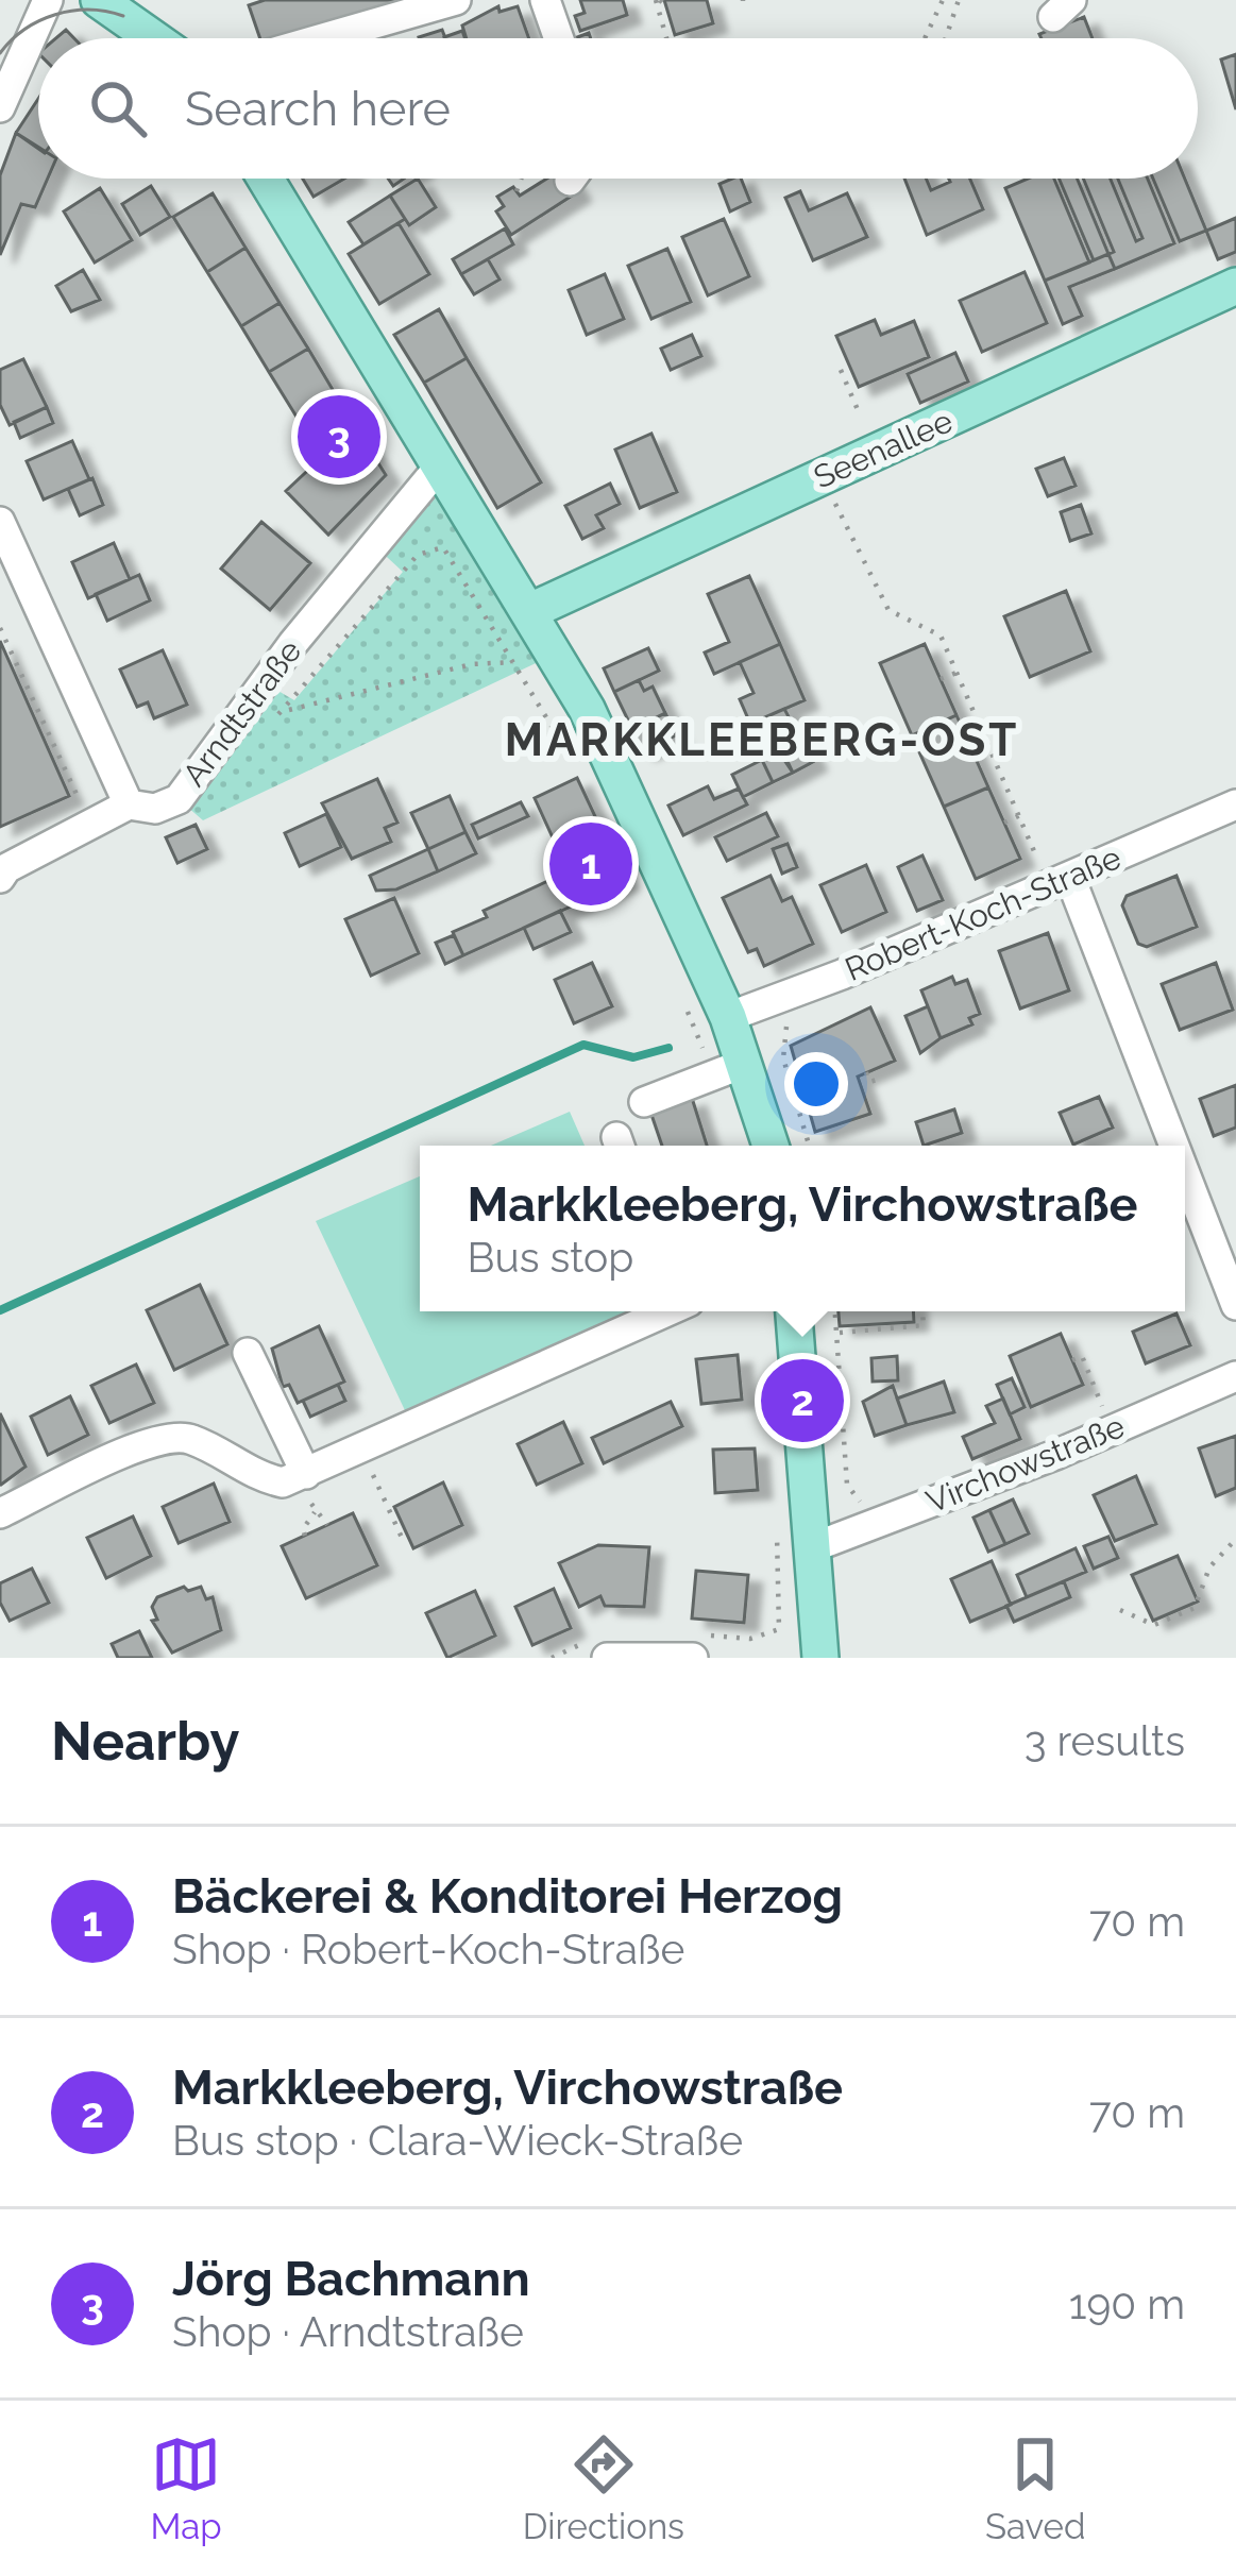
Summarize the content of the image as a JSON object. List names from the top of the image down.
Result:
{
  "streets": {
    "main road": ["Seenallee"],
    "street": ["Arndtstraße", "Robert-Koch-Straße", "Virchowstraße"]
  },
  "districts": ["MARKKLEEBERG-OST"],
  "page": {
    "search": "Search here",
    "pins": ["3", "1", "2"],
    "popup": ["Markkleeberg, Virchowstraße", "Bus stop"],
    "heading": ["Nearby", "3 results"],
    "list": [
      {
        "mark": "1",
        "name": "Bäckerei & Konditorei Herzog",
        "note": "Shop · Robert-Koch-Straße",
        "value": "70 m"
      },
      {
        "mark": "2",
        "name": "Markkleeberg, Virchowstraße",
        "note": "Bus stop · Clara-Wieck-Straße",
        "value": "70 m"
      },
      {
        "mark": "3",
        "name": "Jörg Bachmann",
        "note": "Shop · Arndtstraße",
        "value": "190 m"
      }
    ],
    "nav": ["Map", "Directions", "Saved"]
  }
}
